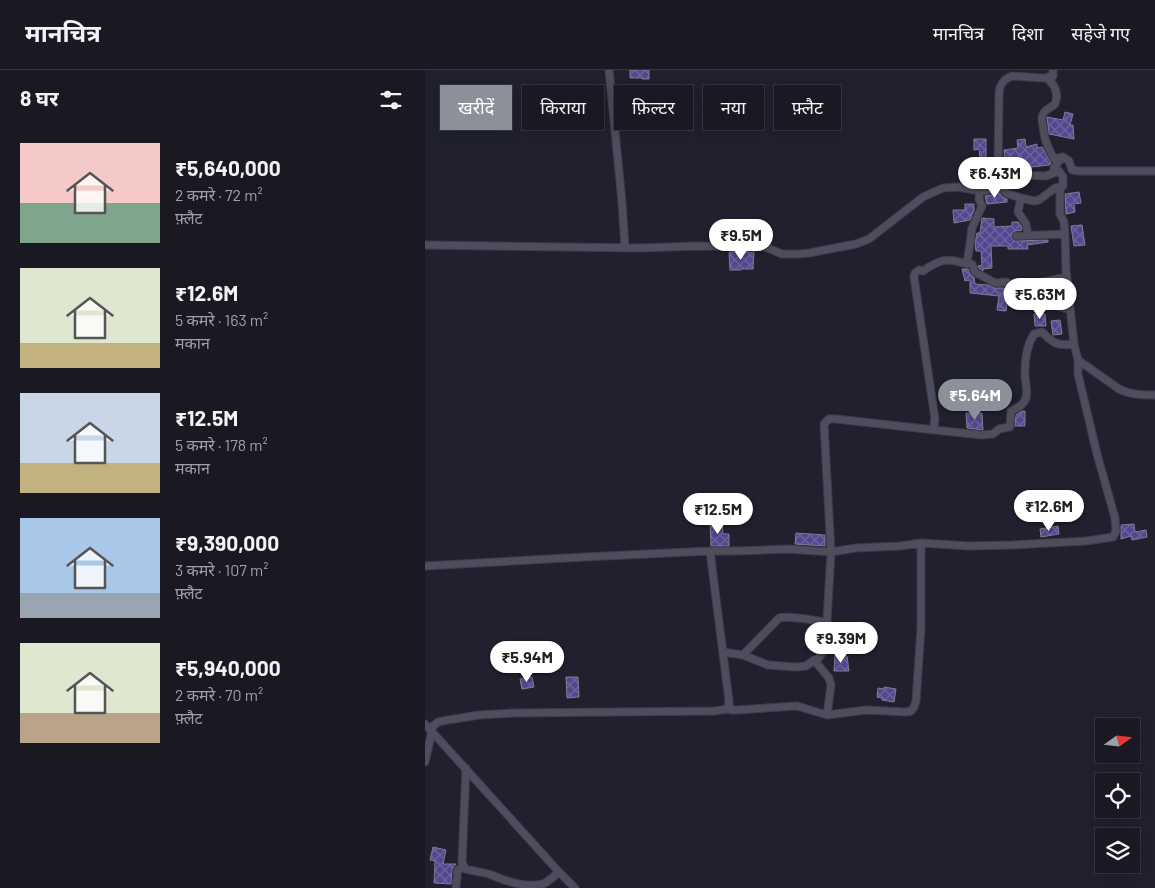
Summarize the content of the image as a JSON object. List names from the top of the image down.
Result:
{
  "north": "right",
  "page": {
    "header": "मानचित्र",
    "nav": ["मानचित्र", "दिशा", "सहेजे गए"],
    "heading": "8 घर",
    "chip": [
      "खरीदें",
      "किराया",
      "फ़िल्टर",
      "नया",
      "फ़्लैट"
    ],
    "list": [
      {
        "name": "₹5,640,000",
        "note": "2 कमरे · 72 m² · फ़्लैट"
      },
      {
        "name": "₹12.6M",
        "note": "5 कमरे · 163 m² · मकान"
      },
      {
        "name": "₹12.5M",
        "note": "5 कमरे · 178 m² · मकान"
      },
      {
        "name": "₹9,390,000",
        "note": "3 कमरे · 107 m² · फ़्लैट"
      },
      {
        "name": "₹5,940,000",
        "note": "2 कमरे · 70 m² · फ़्लैट"
      }
    ],
    "price": [
      "₹6.43M",
      "₹9.5M",
      "₹5.63M",
      "₹5.64M",
      "₹12.6M",
      "₹12.5M",
      "₹9.39M",
      "₹5.94M"
    ]
  }
}
